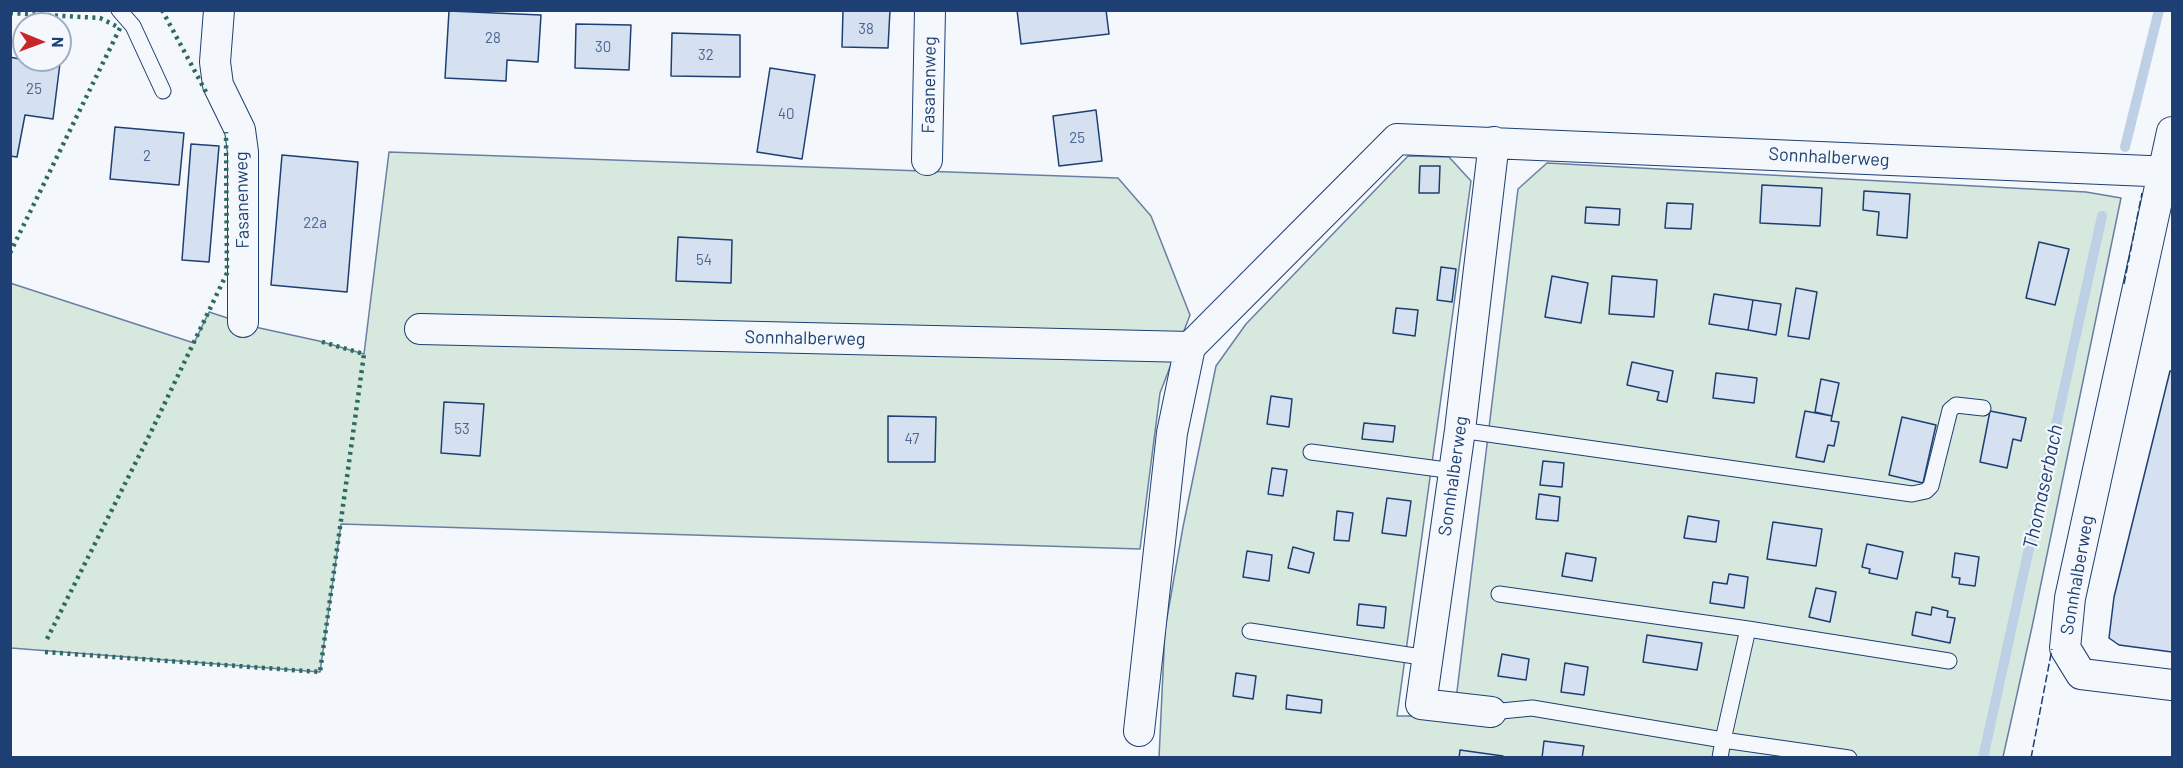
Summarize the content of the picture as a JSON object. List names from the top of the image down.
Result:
{
  "streets": {
    "street": ["Fasanenweg", "Sonnhalberweg"]
  },
  "water": ["Thomaserbach"],
  "house_numbers": [
    "38",
    "28",
    "30",
    "32",
    "25",
    "40",
    "25",
    "2",
    "22a",
    "54",
    "53",
    "47"
  ],
  "north": "right"
}
